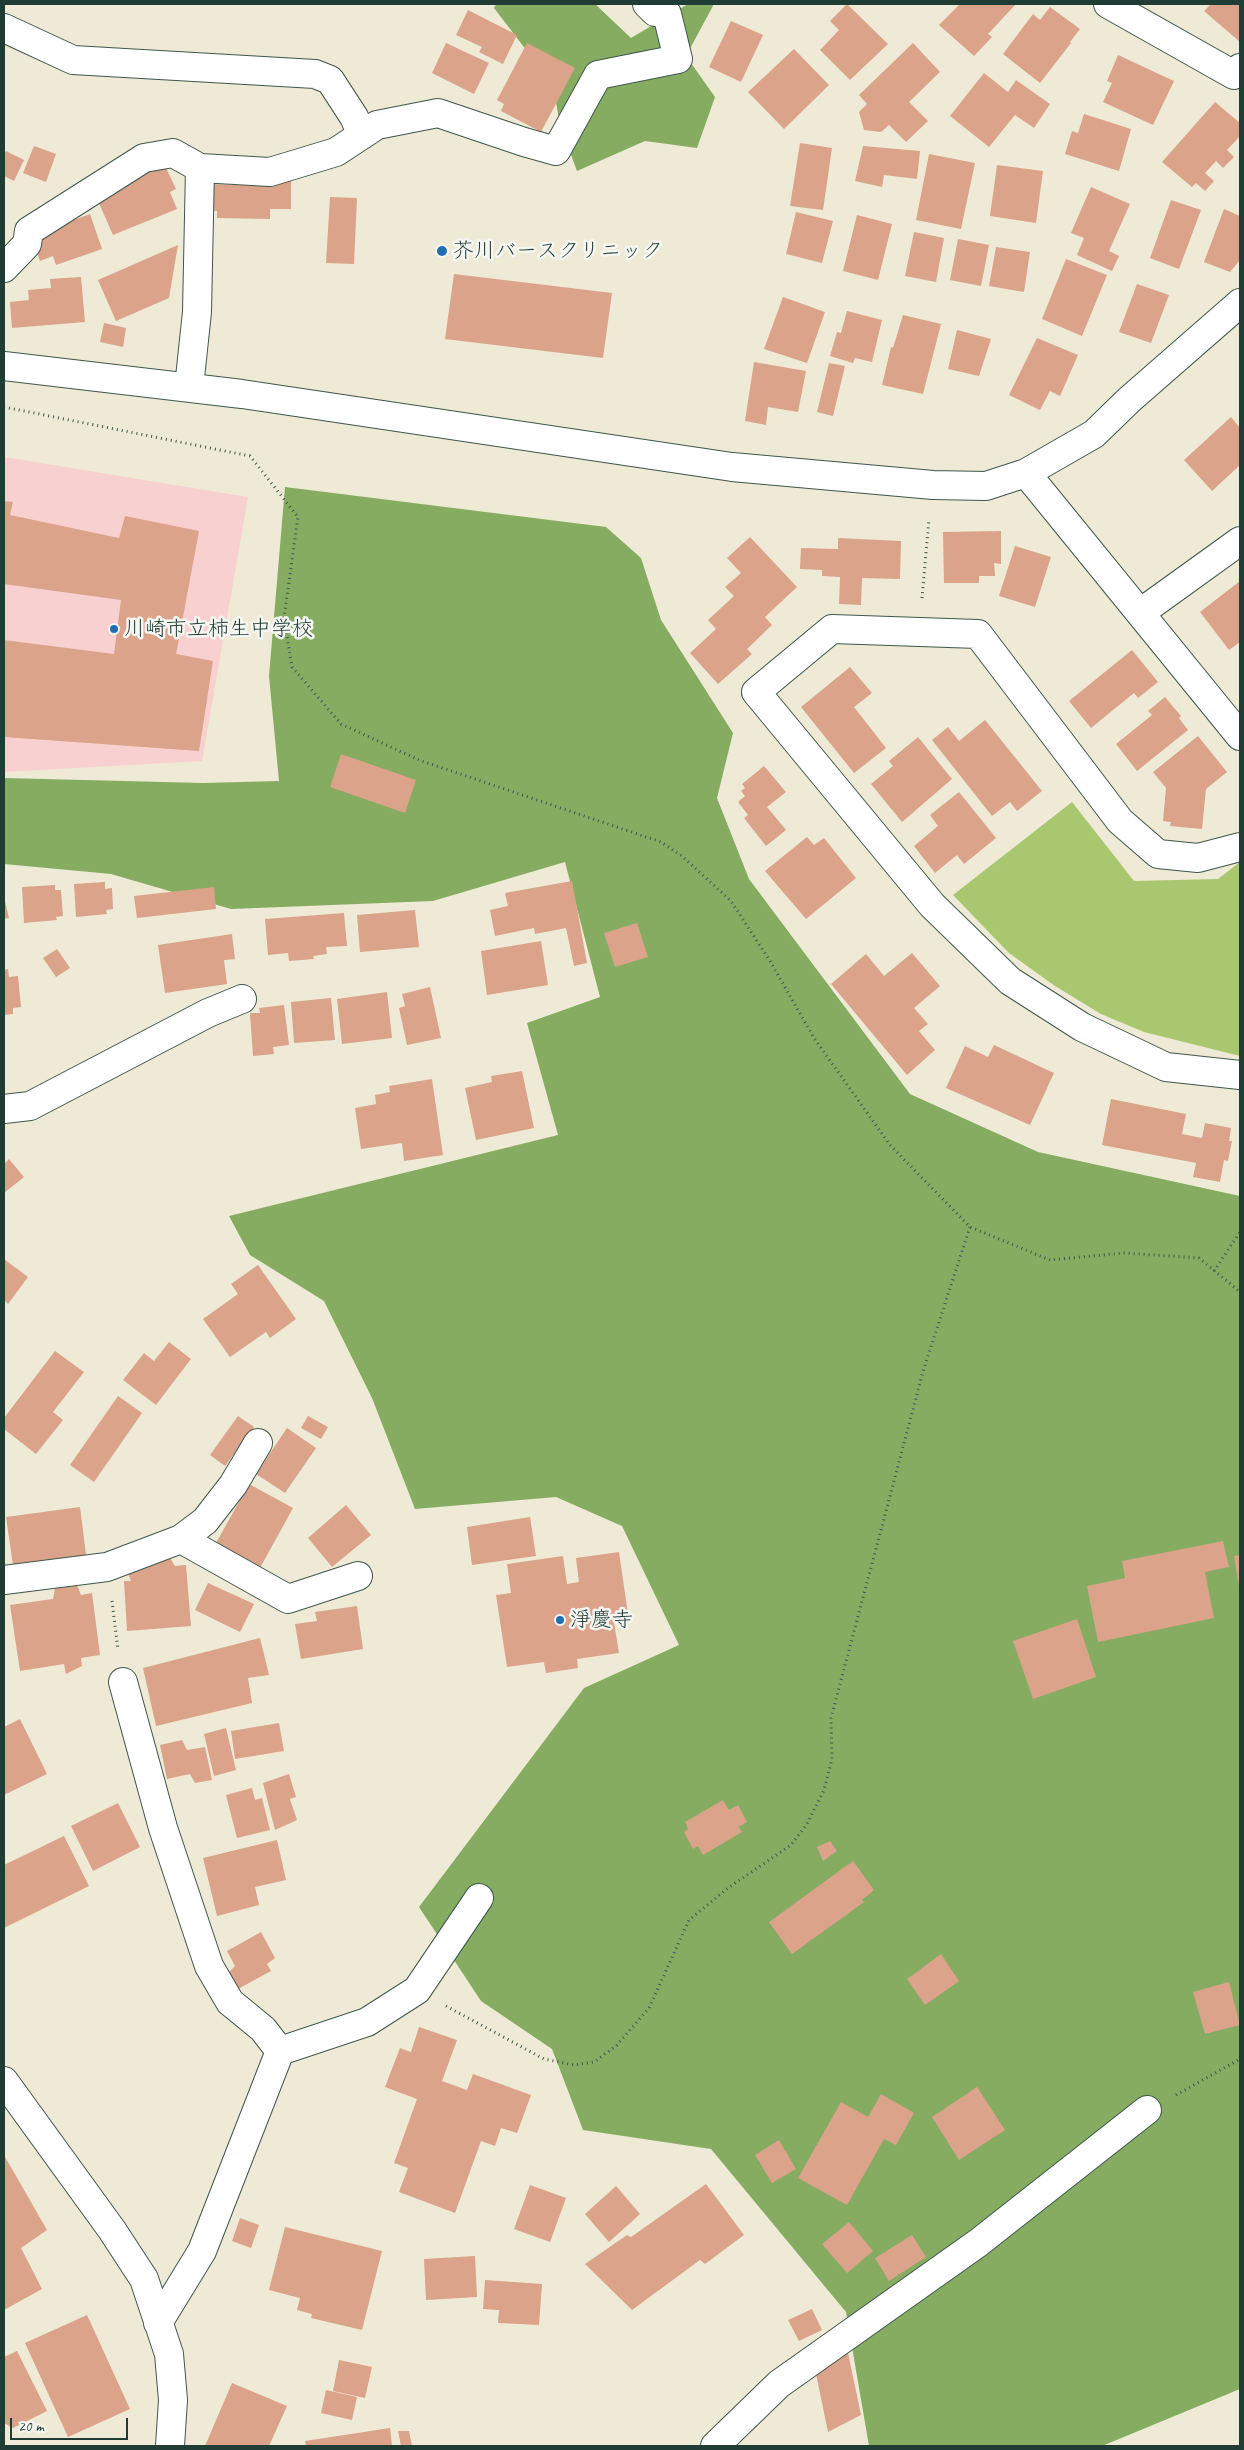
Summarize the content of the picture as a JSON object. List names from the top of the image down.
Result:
{
  "places": ["芥川バースクリニック", "川崎市立柿生中学校", "淨慶寺"],
  "scale_bar": "20 m"
}
